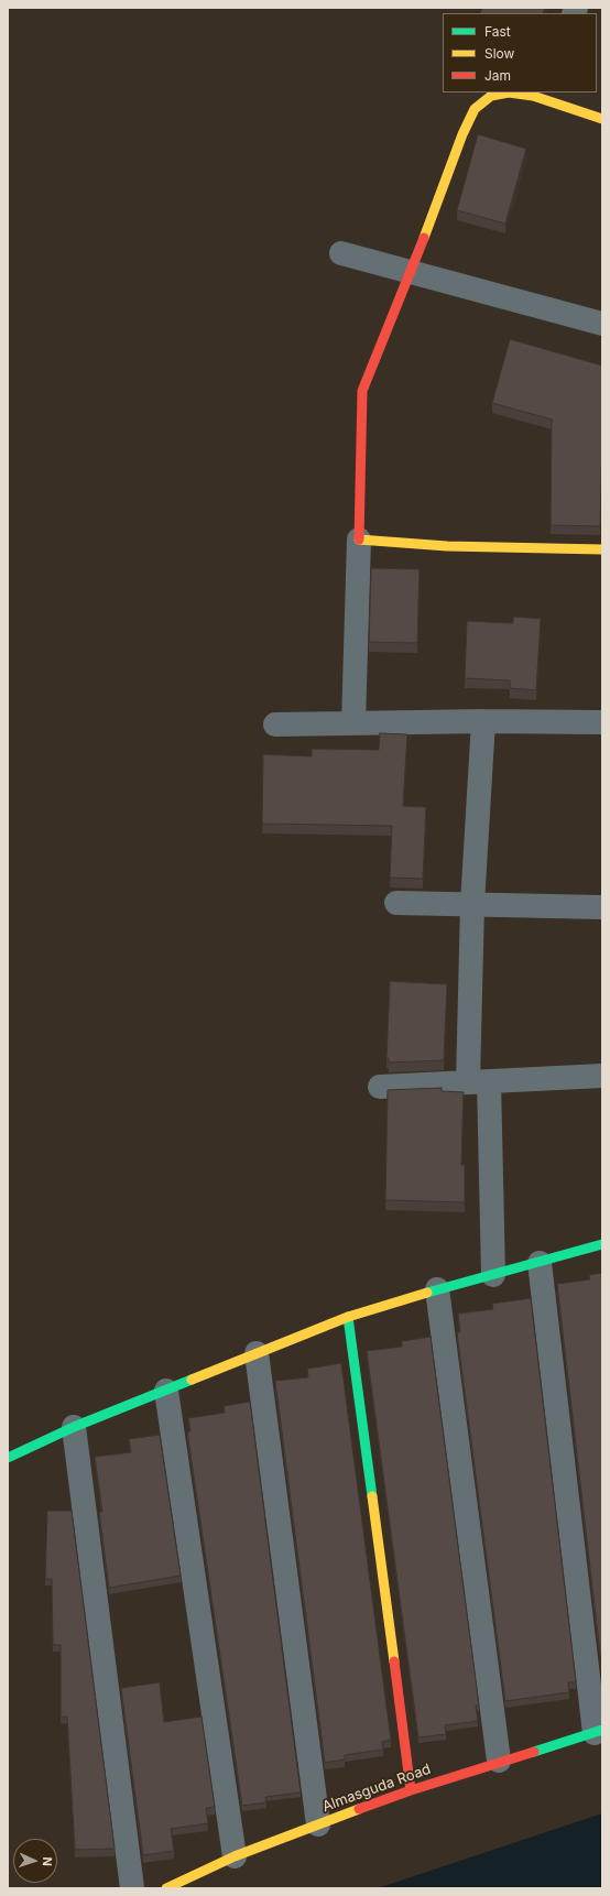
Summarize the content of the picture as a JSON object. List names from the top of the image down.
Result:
{
  "streets": {
    "street": ["Almasguda Road"]
  },
  "legend": ["Fast", "Slow", "Jam"],
  "north": "right"
}
